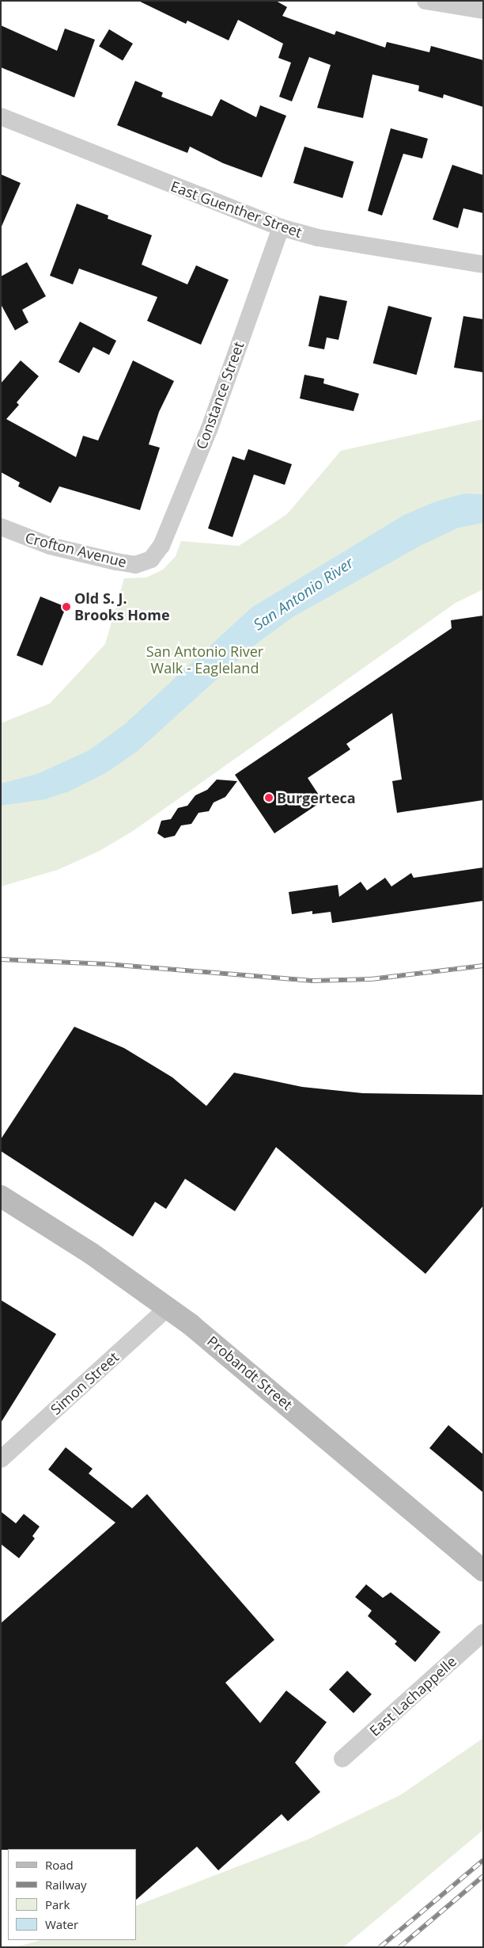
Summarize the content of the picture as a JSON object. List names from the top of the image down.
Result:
{
  "streets": {
    "main road": ["Probandt Street"],
    "street": [
      "East Guenther Street",
      "Constance Street",
      "Crofton Avenue",
      "Simon Street",
      "East Lachappelle"
    ]
  },
  "crossings": [
    ["East Guenther Street", "Constance Street"],
    ["Constance Street", "Crofton Avenue"],
    ["Probandt Street", "Simon Street"]
  ],
  "water": ["San Antonio River"],
  "parks": ["San Antonio River Walk - Eagleland"],
  "places": ["Old S. J. Brooks Home", "Burgerteca"],
  "legend": [
    "Road",
    "Railway",
    "Park",
    "Water"
  ]
}
